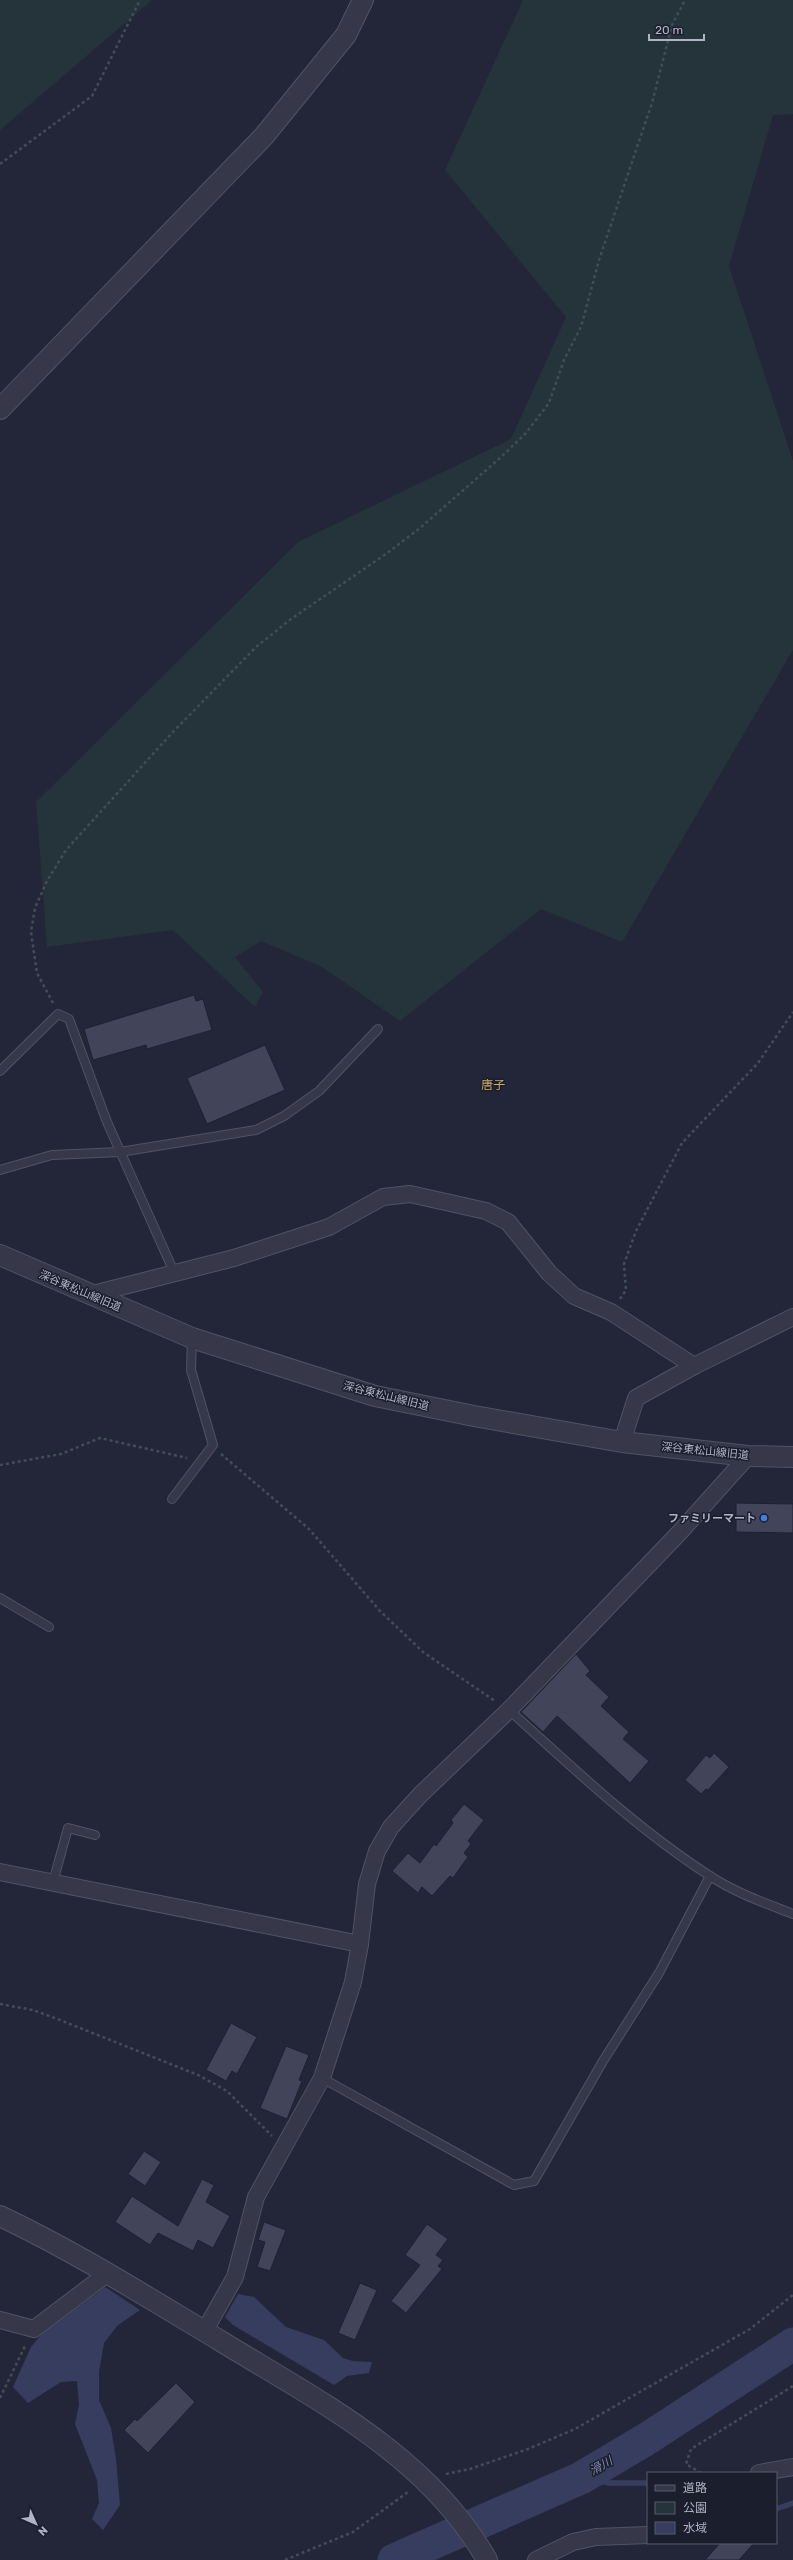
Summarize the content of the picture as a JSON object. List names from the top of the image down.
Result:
{
  "streets": {
    "street": ["深谷東松山線旧道"]
  },
  "districts": ["唐子"],
  "water": ["滑川"],
  "places": ["ファミリーマート"],
  "legend": ["道路", "公園", "水域"],
  "scale_bar": "20 m",
  "north": "bottom right"
}
